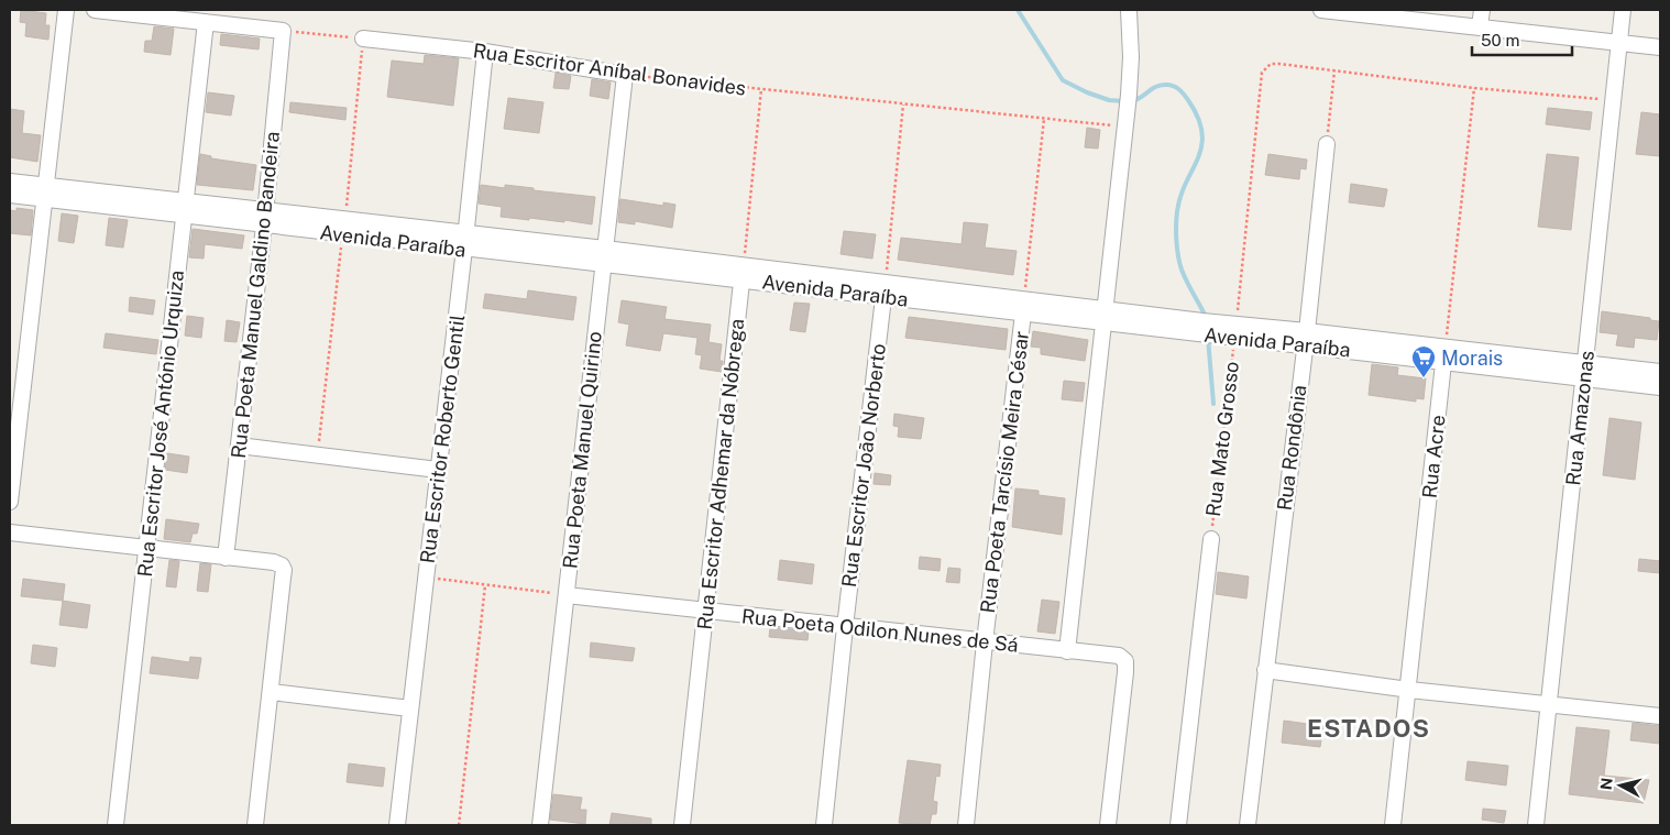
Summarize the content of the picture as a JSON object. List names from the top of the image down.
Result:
{
  "streets": {
    "street": [
      "Rua Escritor Aníbal Bonavides",
      "Avenida Paraíba",
      "Rua Poeta Manuel Galdino Bandeira",
      "Rua Amazonas",
      "Rua Escritor José António Urquiza",
      "Rua Escritor Roberto Gentil",
      "Rua Mato Grosso",
      "Rua Rondônia",
      "Rua Poeta Manuel Quirino",
      "Rua Acre",
      "Rua Escritor João Norberto",
      "Rua Poeta Tarcísio Meira César",
      "Rua Escritor Adhemar da Nóbrega",
      "Rua Poeta Odilon Nunes de Sá"
    ]
  },
  "crossings": [
    ["Rua Escritor Aníbal Bonavides", "Rua Escritor Roberto Gentil"],
    ["Rua Escritor Aníbal Bonavides", "Rua Poeta Manuel Quirino"],
    ["Avenida Paraíba", "Rua Poeta Manuel Galdino Bandeira"],
    ["Avenida Paraíba", "Rua Amazonas"],
    ["Avenida Paraíba", "Rua Escritor José António Urquiza"],
    ["Avenida Paraíba", "Rua Escritor Roberto Gentil"],
    ["Avenida Paraíba", "Rua Mato Grosso"],
    ["Avenida Paraíba", "Rua Rondônia"],
    ["Avenida Paraíba", "Rua Poeta Manuel Quirino"],
    ["Avenida Paraíba", "Rua Acre"],
    ["Avenida Paraíba", "Rua Escritor João Norberto"],
    ["Avenida Paraíba", "Rua Poeta Tarcísio Meira César"],
    ["Avenida Paraíba", "Rua Escritor Adhemar da Nóbrega"],
    ["Rua Poeta Manuel Quirino", "Rua Poeta Odilon Nunes de Sá"],
    ["Rua Escritor João Norberto", "Rua Poeta Odilon Nunes de Sá"],
    ["Rua Poeta Tarcísio Meira César", "Rua Poeta Odilon Nunes de Sá"],
    ["Rua Escritor Adhemar da Nóbrega", "Rua Poeta Odilon Nunes de Sá"]
  ],
  "districts": ["ESTADOS"],
  "places": {
    "supermarket": ["Morais"]
  },
  "scale_bar": "50 m",
  "north": "left"
}
